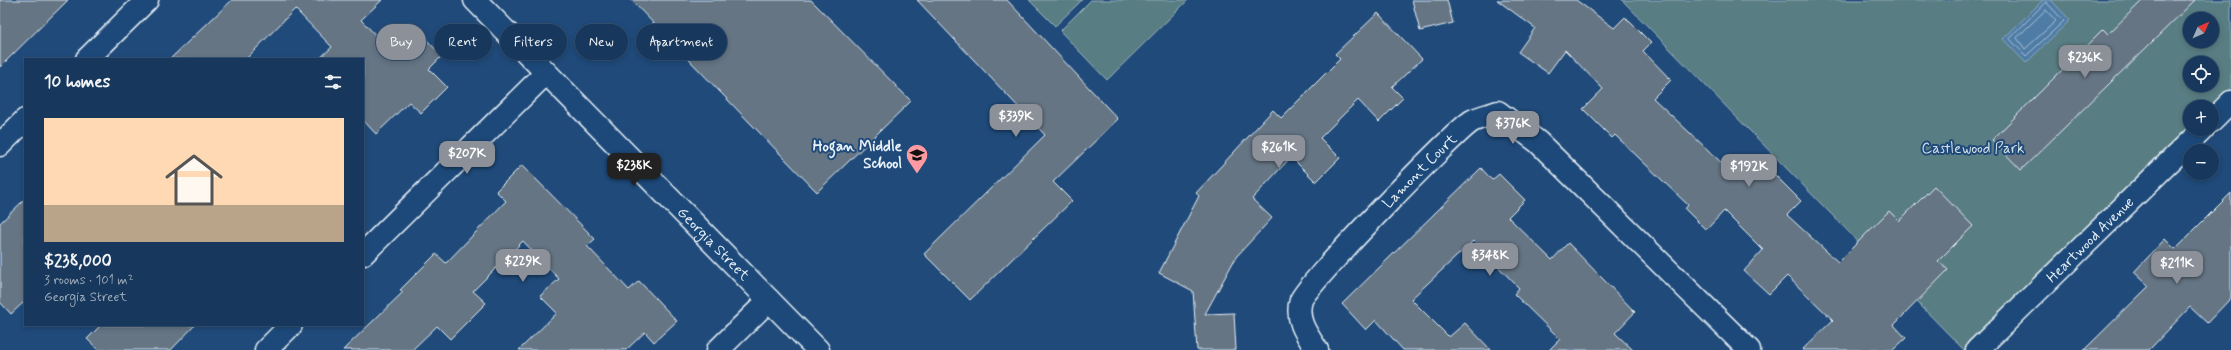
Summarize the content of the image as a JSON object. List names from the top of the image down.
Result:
{
  "streets": {
    "street": ["Lamont Court", "Heartwood Avenue", "Georgia Street"]
  },
  "parks": ["Castlewood Park"],
  "places": {
    "school or university": ["Hogan Middle School"]
  },
  "north": "top right",
  "page": {
    "map_buttons": ["+", "−"],
    "chip": [
      "Buy",
      "Rent",
      "Filters",
      "New",
      "Apartment"
    ],
    "price": [
      "$236K",
      "$339K",
      "$376K",
      "$261K",
      "$207K",
      "$238K",
      "$192K",
      "$348K",
      "$229K",
      "$211K"
    ],
    "heading": "10 homes",
    "list": [
      {
        "name": "$238,000",
        "note": "3 rooms · 101 m² · Georgia Street"
      }
    ]
  }
}
